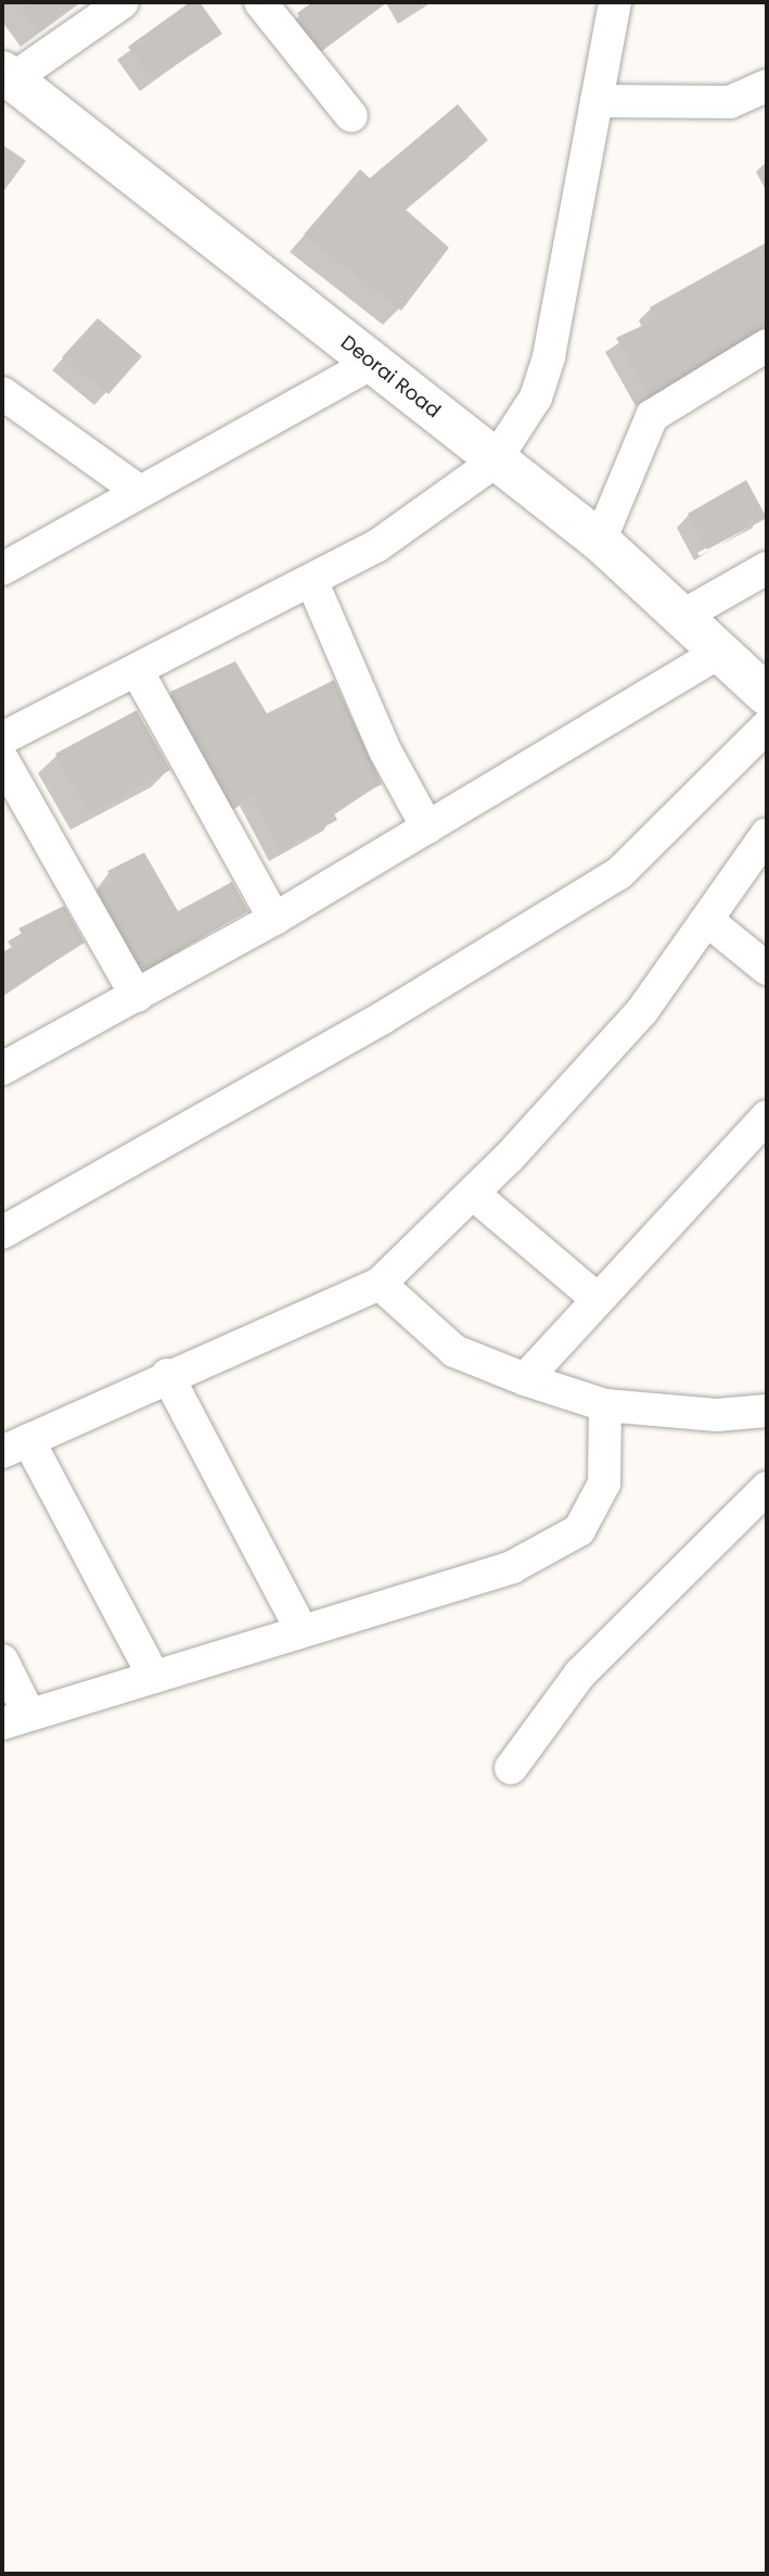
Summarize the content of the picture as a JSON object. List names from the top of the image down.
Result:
{
  "streets": {
    "street": ["Deorai Road"]
  }
}
